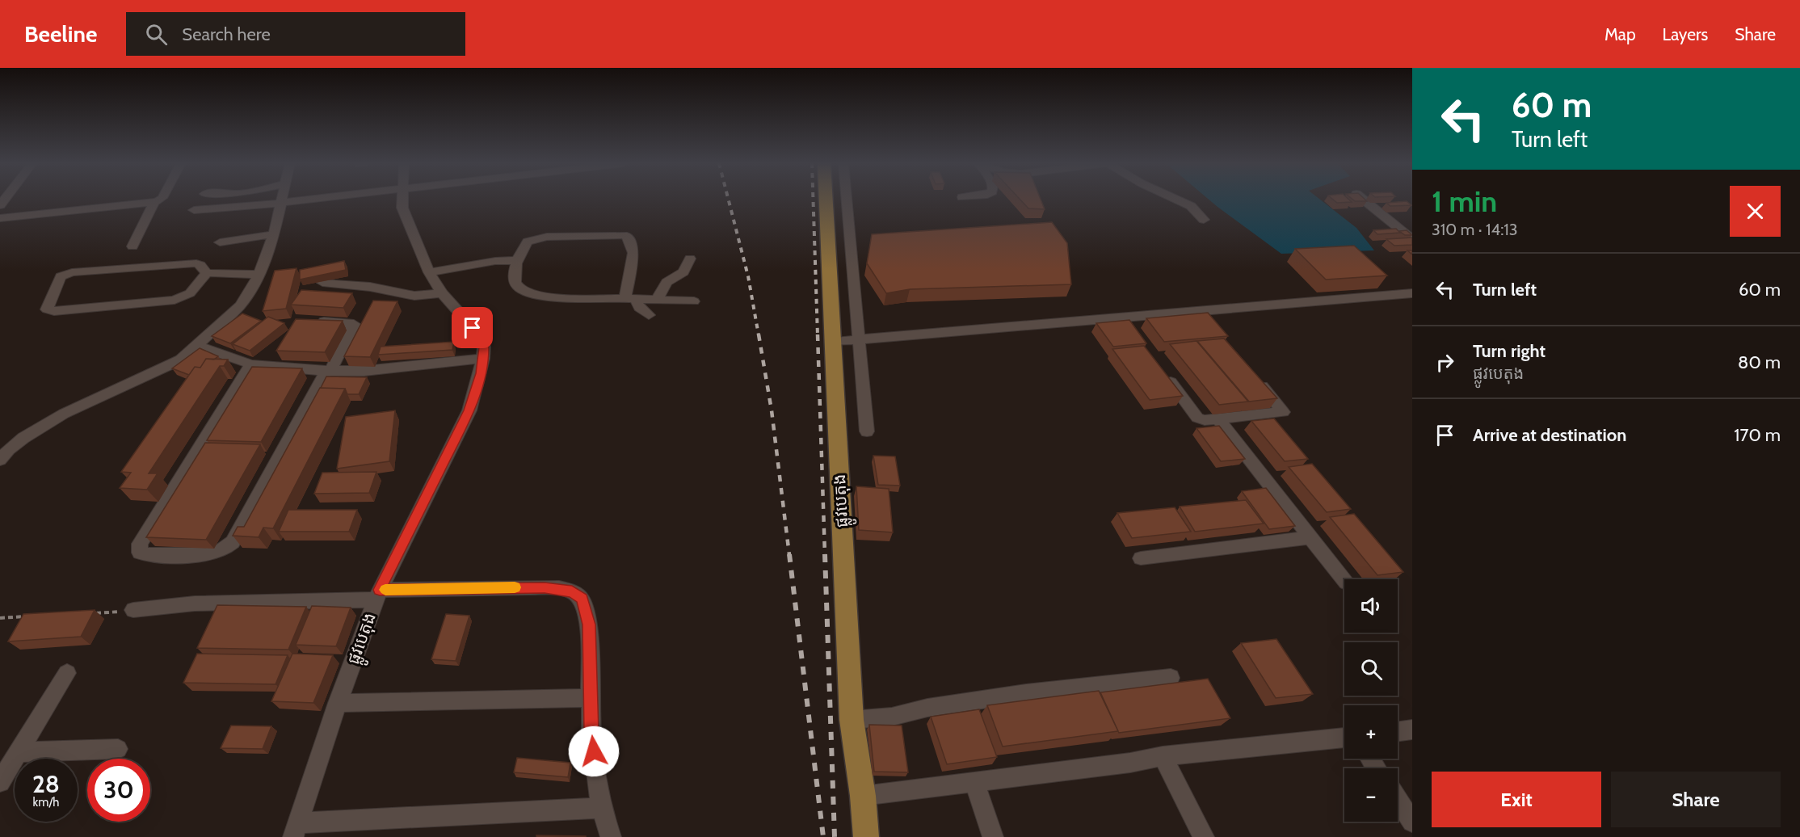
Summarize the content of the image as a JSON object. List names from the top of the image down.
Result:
{
  "streets": {
    "main road": ["ផ្លូវបេតុង"]
  },
  "page": {
    "header": "Beeline",
    "search": "Search here",
    "nav": ["Map", "Layers", "Share"],
    "turn": ["60 m", "Turn left"],
    "heading": ["1 min", "310 m · 14:13"],
    "list": [
      {
        "name": "Turn left",
        "value": "60 m"
      },
      {
        "name": "Turn right",
        "note": "ផ្លូវបេតុង",
        "value": "80 m"
      },
      {
        "name": "Arrive at destination",
        "value": "170 m"
      }
    ],
    "map_buttons": ["+", "−"],
    "speed": "28 km/h",
    "limit": "30",
    "buttons": ["Exit", "Share"]
  }
}
